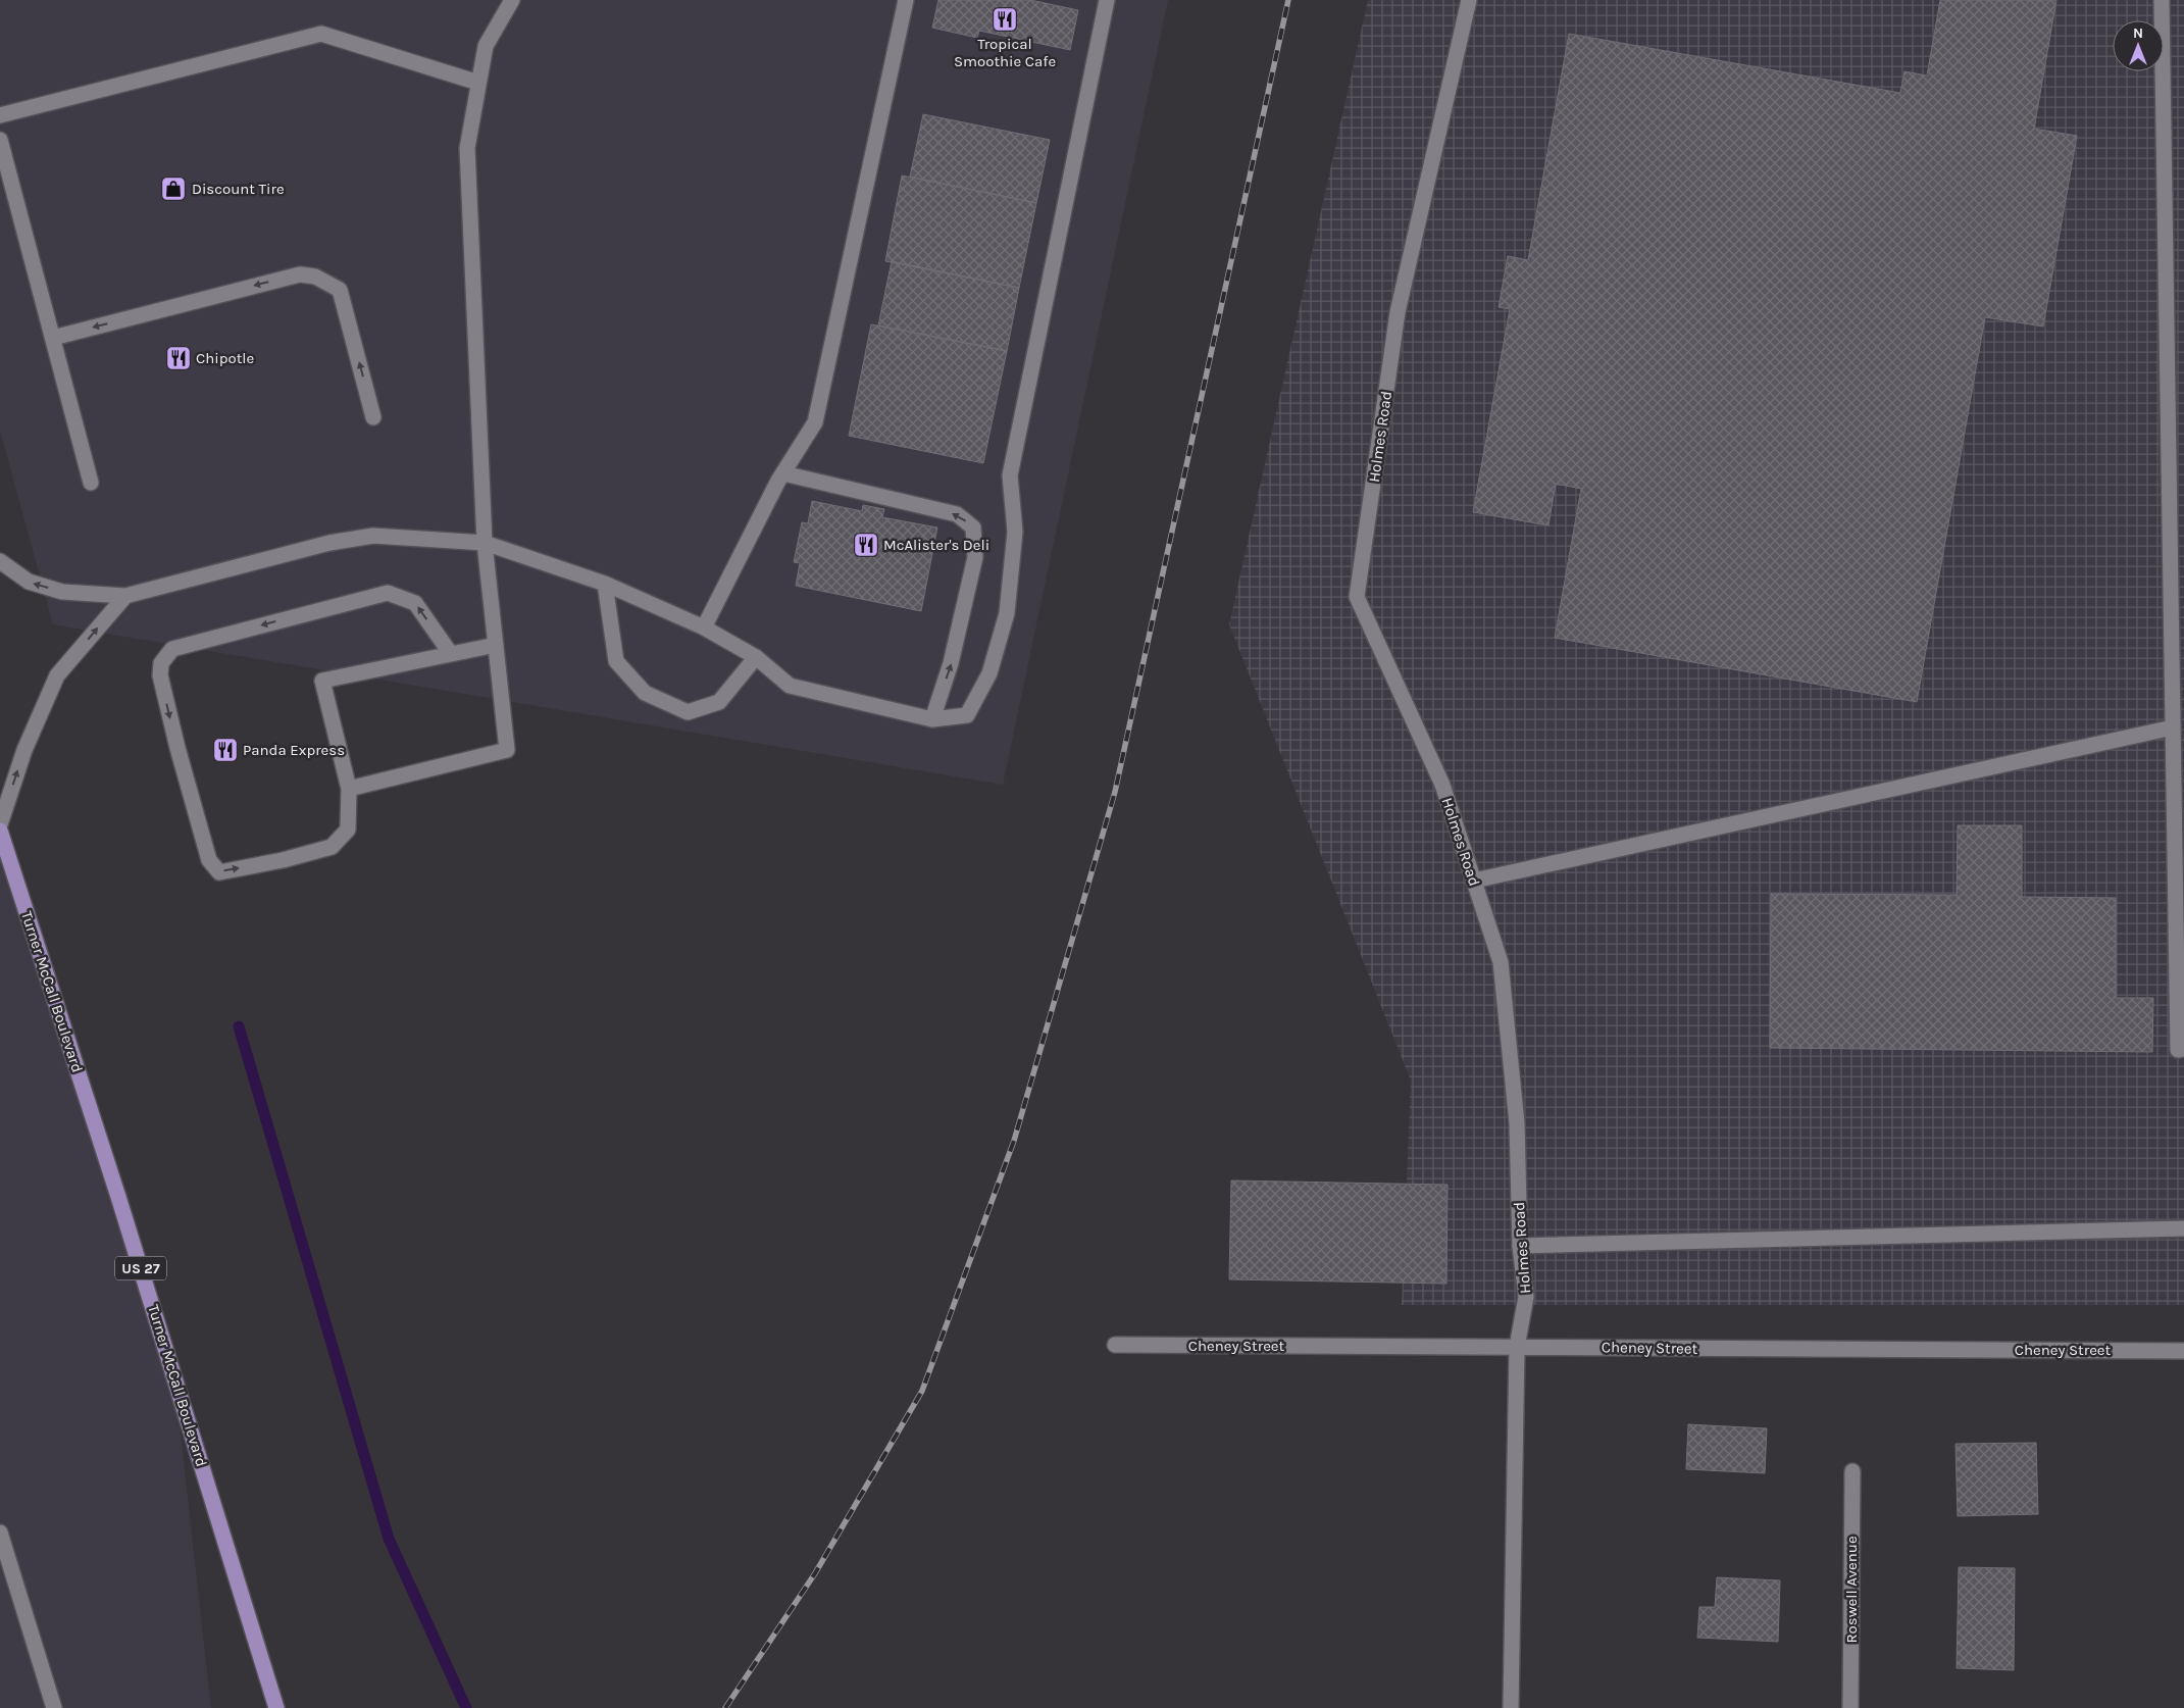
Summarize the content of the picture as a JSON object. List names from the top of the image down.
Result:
{
  "streets": {
    "main road": ["Turner McCall Boulevard", "US 27"],
    "street": ["Holmes Road", "Cheney Street", "Roswell Avenue"]
  },
  "crossings": [
    ["Holmes Road", "Cheney Street"]
  ],
  "places": {
    "restaurant": [
      "Tropical Smoothie Cafe",
      "Chipotle",
      "McAlister's Deli",
      "Panda Express"
    ],
    "shop": ["Discount Tire"]
  },
  "north": "top"
}
